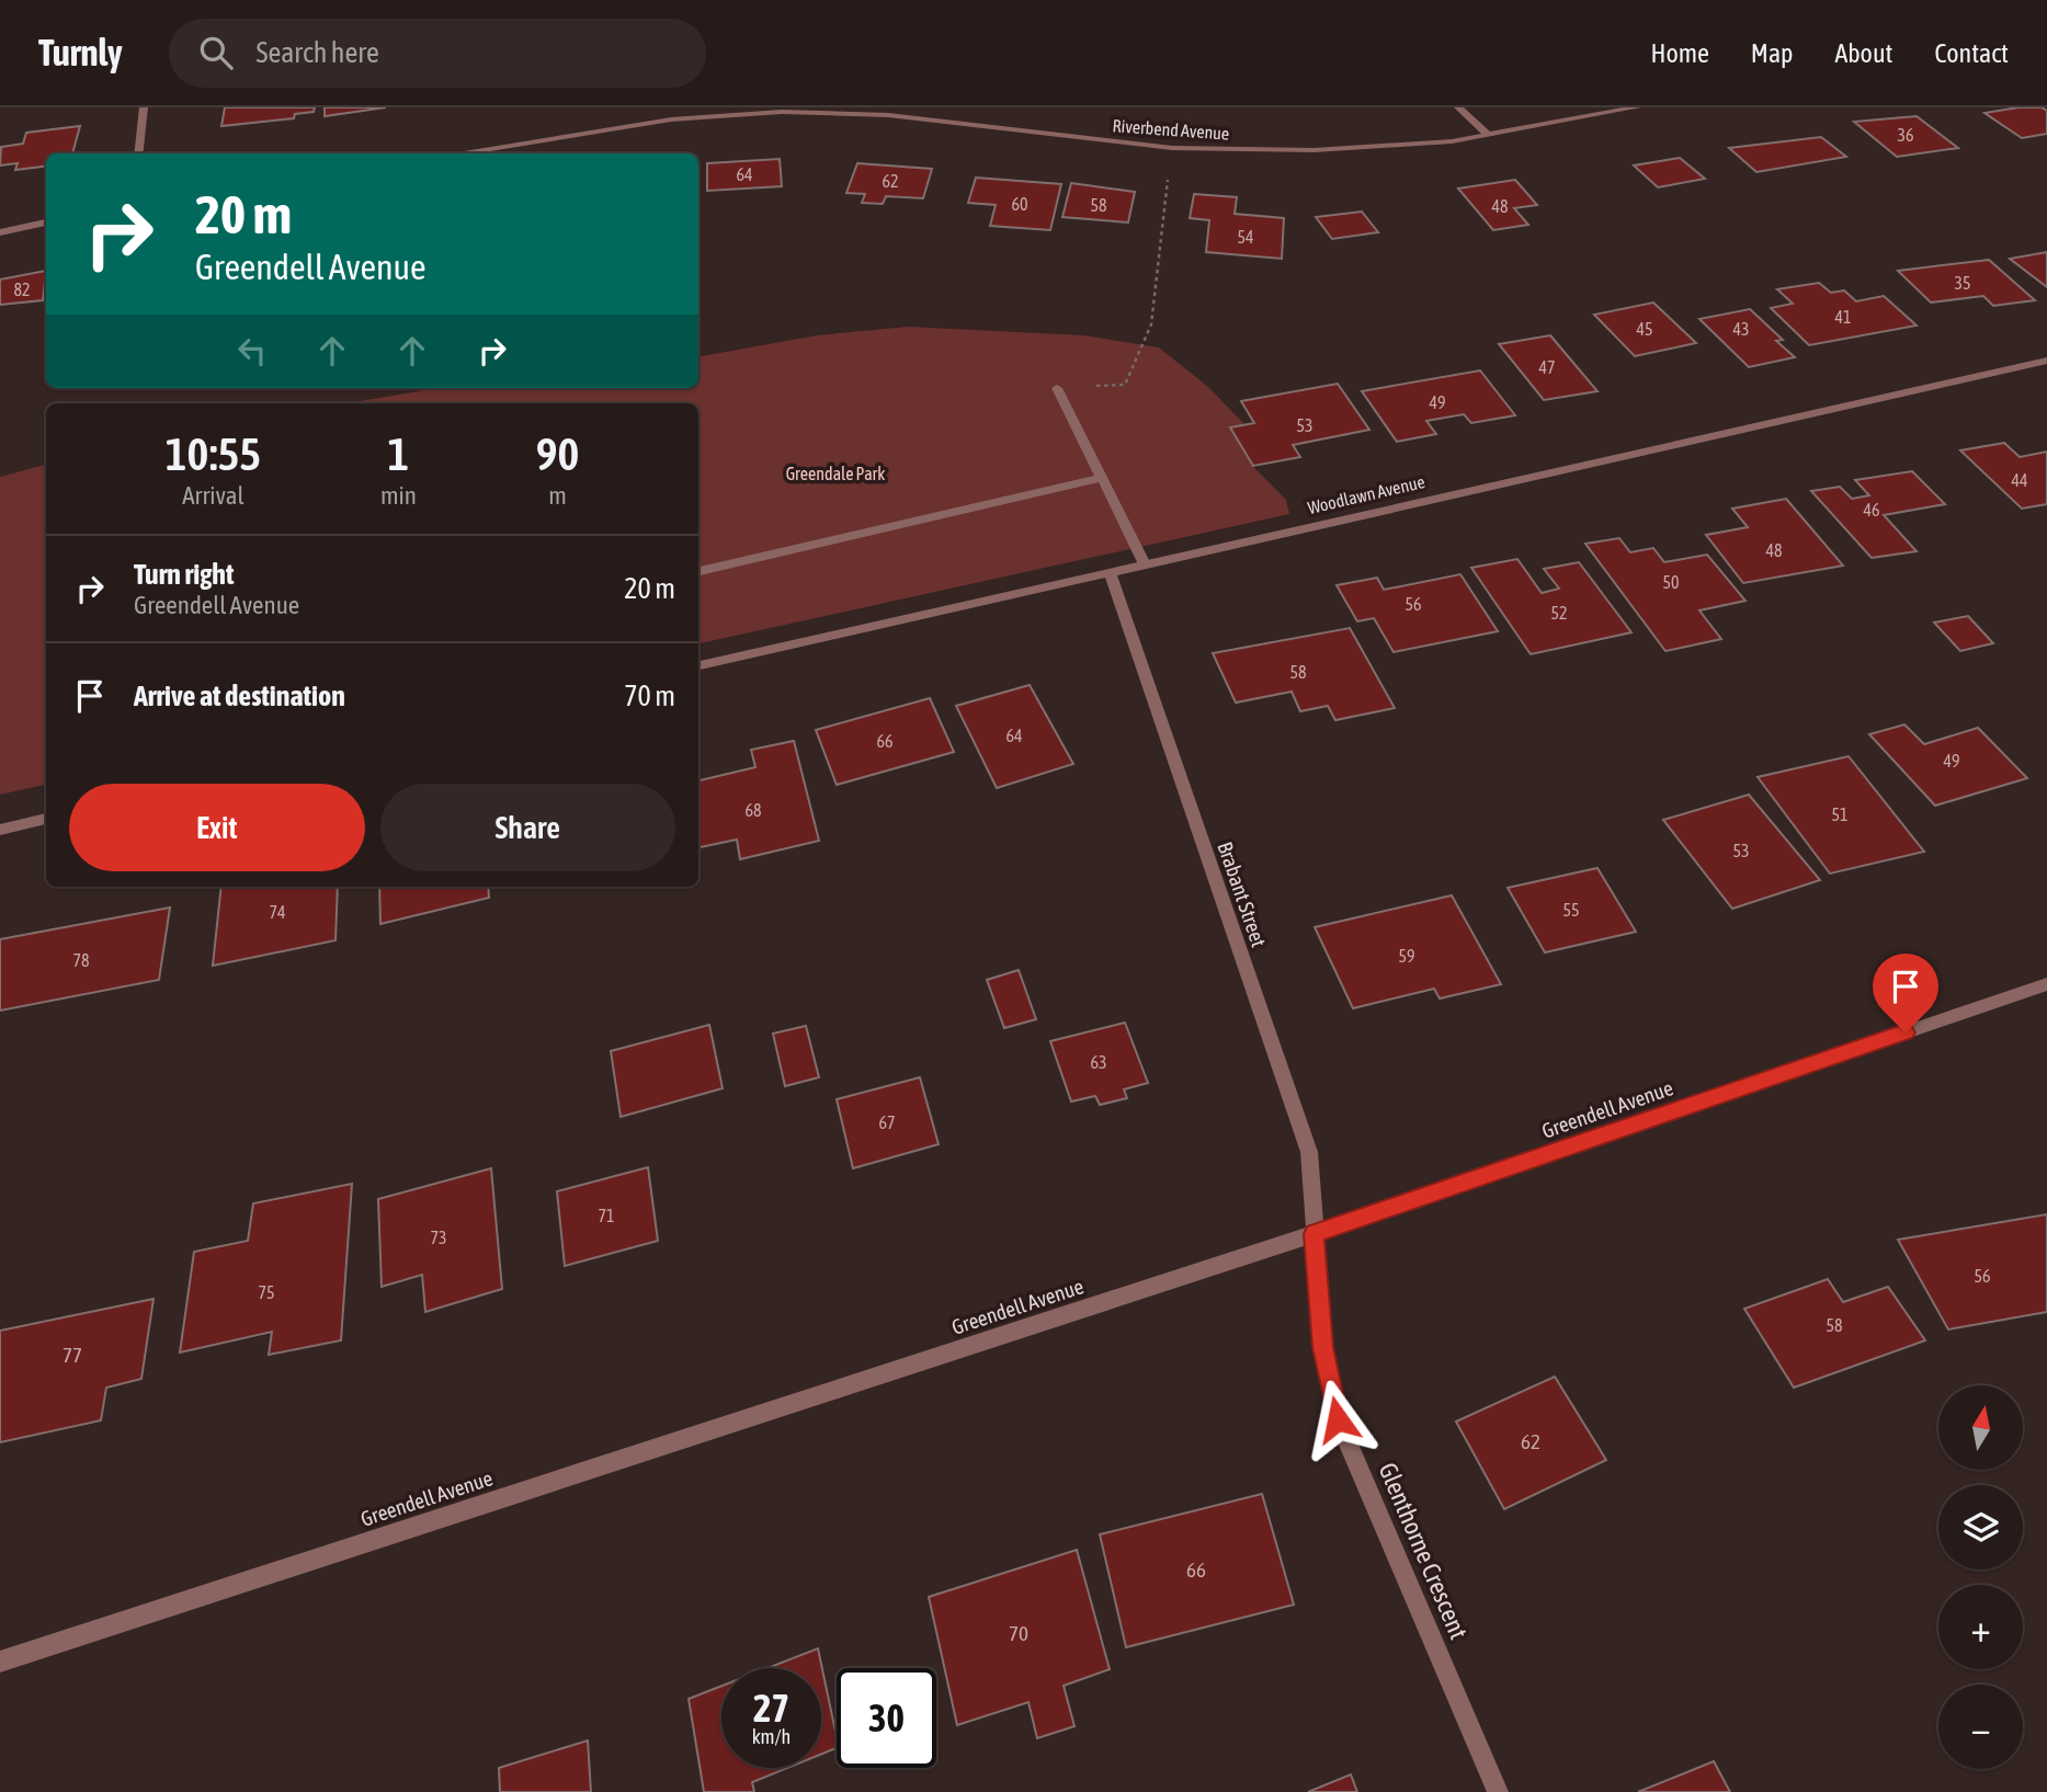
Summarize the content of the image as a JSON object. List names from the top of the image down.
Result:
{
  "streets": {
    "street": [
      "Riverbend Avenue",
      "Woodlawn Avenue",
      "Brabant Street",
      "Greendell Avenue",
      "Glenthorne Crescent"
    ]
  },
  "crossings": [
    ["Woodlawn Avenue", "Brabant Street"],
    ["Brabant Street", "Greendell Avenue"],
    ["Brabant Street", "Glenthorne Crescent"],
    ["Greendell Avenue", "Glenthorne Crescent"]
  ],
  "parks": ["Greendale Park"],
  "house_numbers": [
    "36",
    "64",
    "62",
    "60",
    "58",
    "48",
    "54",
    "35",
    "82",
    "41",
    "45",
    "43",
    "47",
    "49",
    "53",
    "44",
    "46",
    "48",
    "50",
    "56",
    "52",
    "58",
    "64",
    "66",
    "49",
    "68",
    "51",
    "53",
    "55",
    "74",
    "59",
    "78",
    "63",
    "67",
    "71",
    "73",
    "56",
    "75",
    "58",
    "77",
    "62",
    "66",
    "70"
  ],
  "north": "top",
  "page": {
    "header": "Turnly",
    "search": "Search here",
    "nav": [
      "Home",
      "Map",
      "About",
      "Contact"
    ],
    "turn": ["20 m", "Greendell Avenue"],
    "eta": [
      "10:55",
      "Arrival",
      "1",
      "min",
      "90",
      "m"
    ],
    "list": [
      {
        "name": "Turn right",
        "note": "Greendell Avenue",
        "value": "20 m"
      },
      {
        "name": "Arrive at destination",
        "value": "70 m"
      }
    ],
    "buttons": ["Exit", "Share"],
    "map_buttons": ["+", "−"],
    "speed": "27 km/h",
    "limit": "30"
  }
}
